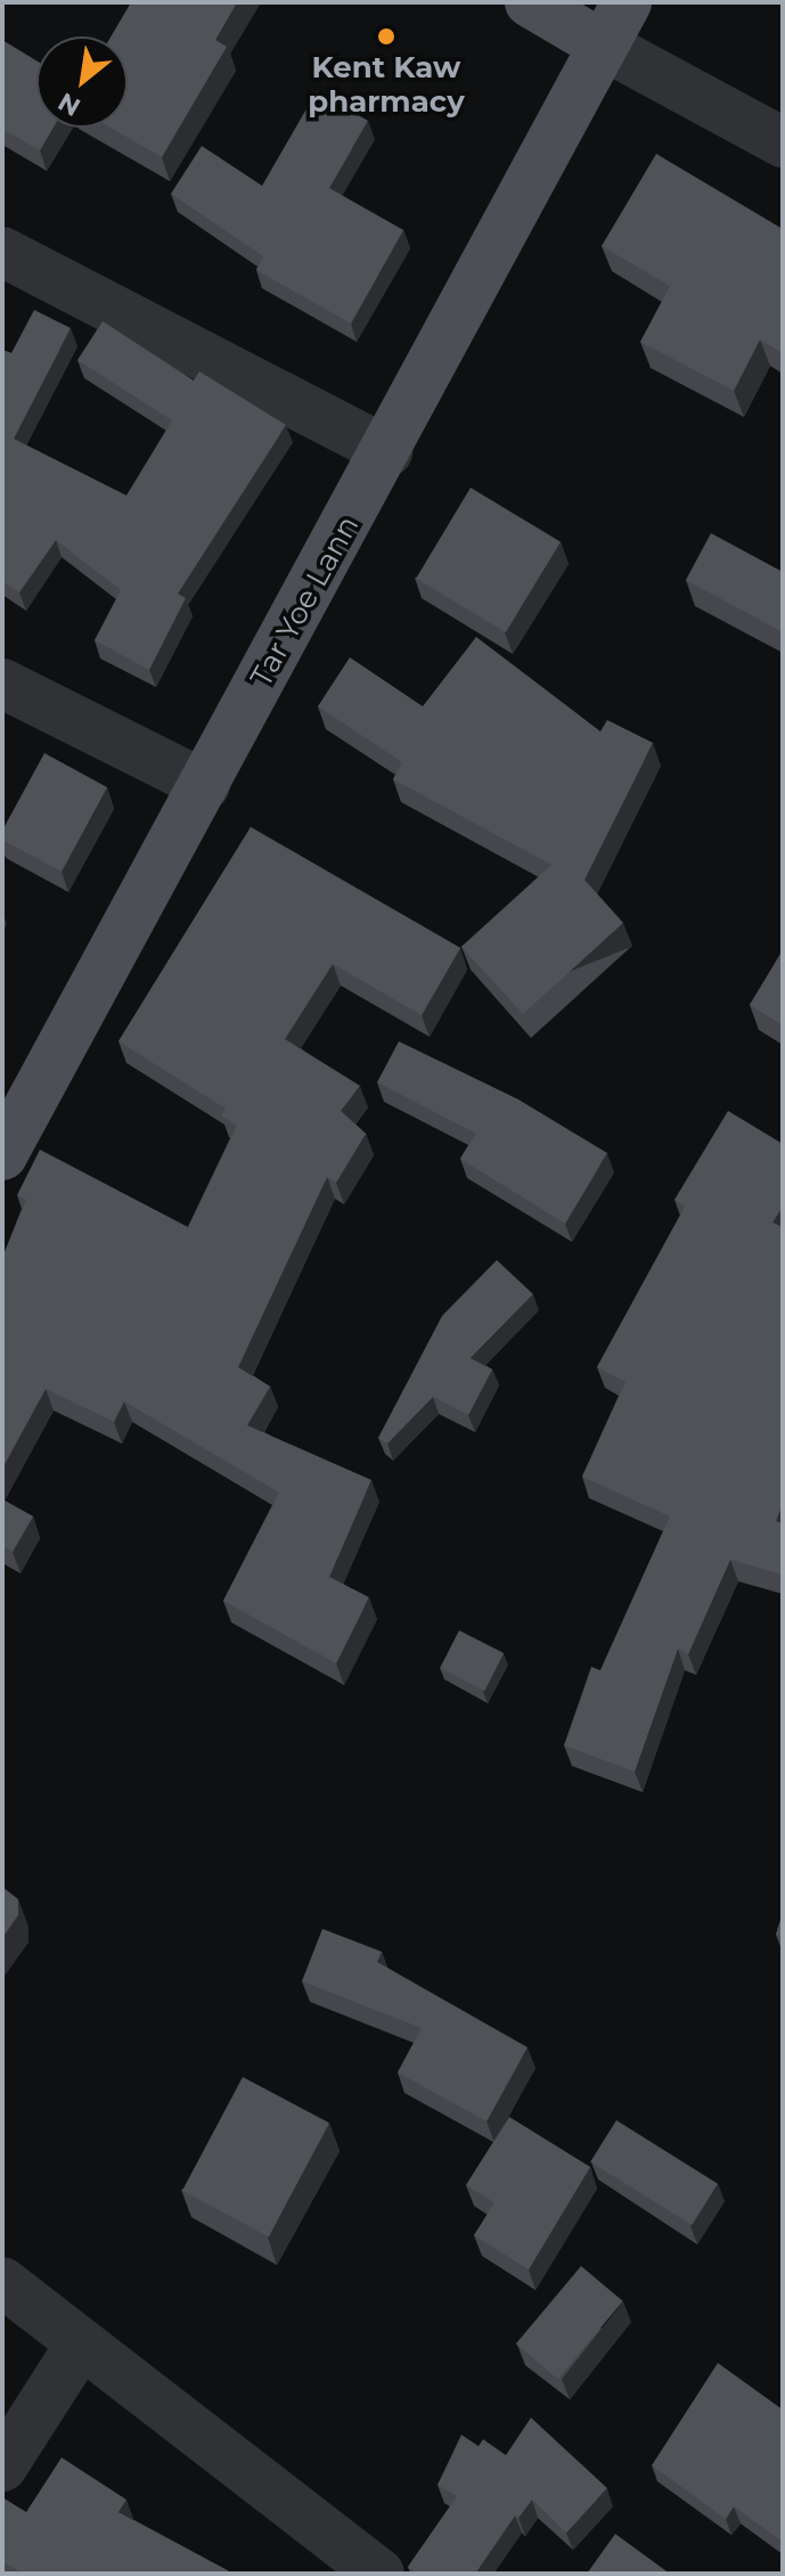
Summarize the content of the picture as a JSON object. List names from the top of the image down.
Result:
{
  "streets": {
    "main road": ["Tar Yoe Lann"]
  },
  "places": ["Kent Kaw pharmacy"],
  "north": "bottom left"
}
